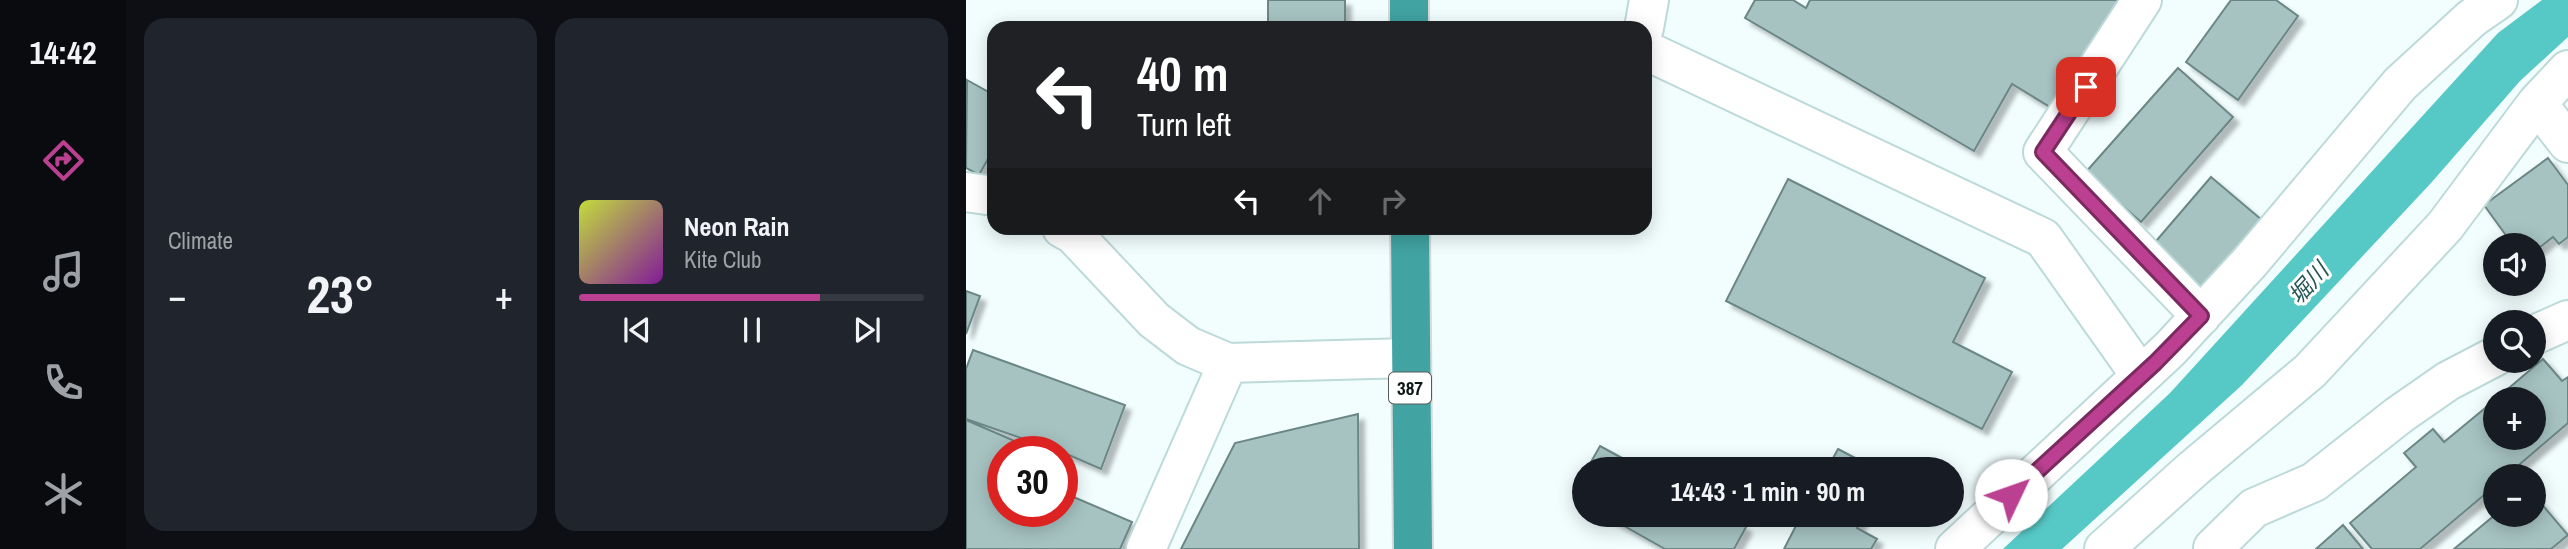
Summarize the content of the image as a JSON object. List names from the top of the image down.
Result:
{
  "streets": {
    "highway": ["387"]
  },
  "water": ["堀川"],
  "page": {
    "tabs": "14:42",
    "tile": "Climate",
    "turn": ["40 m", "Turn left"],
    "song": ["Neon Rain", "Kite Club"],
    "map_buttons": ["+", "−"],
    "heat": ["−", "23°", "+"],
    "limit": "30",
    "trip": "14:43 · 1 min · 90 m"
  }
}
